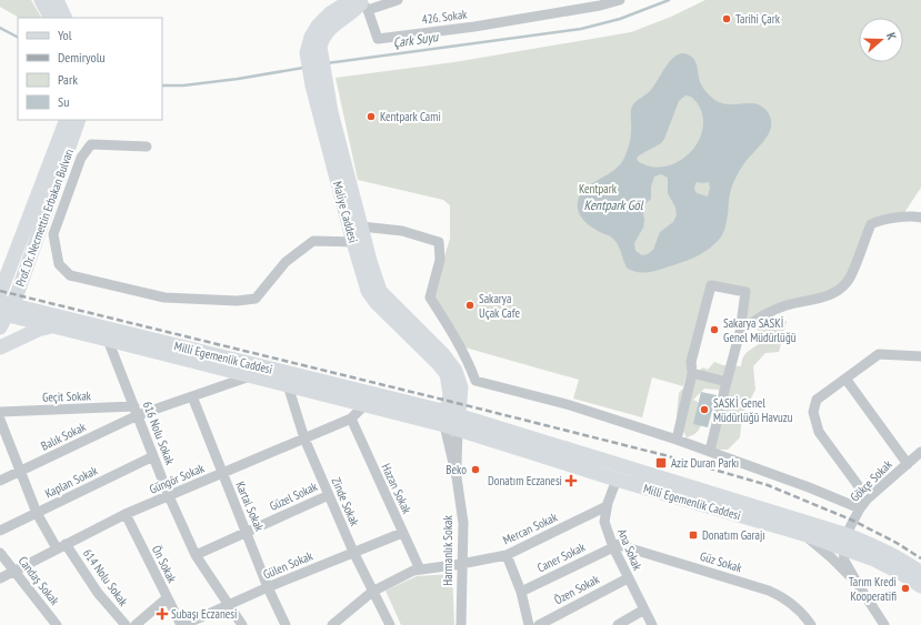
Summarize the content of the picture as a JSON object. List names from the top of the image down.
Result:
{
  "streets": {
    "main road": ["Maliye Caddesi", "Prof. Dr. Necmettin Erbakan Bulvarı", "Milli Egemenlik Caddesi"],
    "street": [
      "426. Sokak",
      "Geçit Sokak",
      "616 Nolu Sokak",
      "Balık Sokak",
      "Güngör Sokak",
      "Gökçe Sokak",
      "Kaplan Sokak",
      "Hazan Sokak",
      "Güzel Sokak",
      "Zinde Sokak",
      "Kartal Sokak",
      "Mercan Sokak",
      "Ana Sokak",
      "Harmanlık Sokak",
      "Caner Sokak",
      "Güz Sokak",
      "Ön Sokak",
      "Gülen Sokak",
      "614 Nolu Sokak",
      "Candaş Sokak",
      "Özen Sokak"
    ]
  },
  "crossings": [
    ["426. Sokak", "Maliye Caddesi"],
    ["Maliye Caddesi", "Milli Egemenlik Caddesi"],
    ["Maliye Caddesi", "Harmanlık Sokak"],
    ["Prof. Dr. Necmettin Erbakan Bulvarı", "Milli Egemenlik Caddesi"],
    ["Milli Egemenlik Caddesi", "Geçit Sokak"],
    ["Milli Egemenlik Caddesi", "616 Nolu Sokak"],
    ["Milli Egemenlik Caddesi", "Güngör Sokak"],
    ["Milli Egemenlik Caddesi", "Gökçe Sokak"],
    ["Milli Egemenlik Caddesi", "Zinde Sokak"],
    ["Milli Egemenlik Caddesi", "Ana Sokak"],
    ["Milli Egemenlik Caddesi", "Harmanlık Sokak"],
    ["Geçit Sokak", "616 Nolu Sokak"],
    ["Geçit Sokak", "Balık Sokak"],
    ["Geçit Sokak", "Kartal Sokak"],
    ["616 Nolu Sokak", "Balık Sokak"],
    ["616 Nolu Sokak", "Güngör Sokak"],
    ["616 Nolu Sokak", "Kaplan Sokak"],
    ["616 Nolu Sokak", "Güzel Sokak"],
    ["616 Nolu Sokak", "Gülen Sokak"],
    ["Balık Sokak", "614 Nolu Sokak"],
    ["Güngör Sokak", "Hazan Sokak"],
    ["Güngör Sokak", "Zinde Sokak"],
    ["Güngör Sokak", "Kartal Sokak"],
    ["Güngör Sokak", "Ön Sokak"],
    ["Güngör Sokak", "614 Nolu Sokak"],
    ["Güngör Sokak", "Candaş Sokak"],
    ["Kaplan Sokak", "614 Nolu Sokak"],
    ["Hazan Sokak", "Mercan Sokak"],
    ["Hazan Sokak", "Gülen Sokak"],
    ["Güzel Sokak", "Zinde Sokak"],
    ["Güzel Sokak", "Kartal Sokak"],
    ["Zinde Sokak", "Mercan Sokak"],
    ["Zinde Sokak", "Gülen Sokak"],
    ["Kartal Sokak", "Gülen Sokak"],
    ["Mercan Sokak", "Ana Sokak"],
    ["Mercan Sokak", "Harmanlık Sokak"],
    ["Ana Sokak", "Caner Sokak"],
    ["Ana Sokak", "Güz Sokak"],
    ["Ana Sokak", "Özen Sokak"],
    ["Caner Sokak", "Güz Sokak"],
    ["Ön Sokak", "Gülen Sokak"]
  ],
  "water": ["Çark Suyu", "Kentpark Göl"],
  "parks": ["Kentpark"],
  "places": {
    "other": [
      "Tarihi Çark",
      "Kentpark Cami",
      "Sakarya Uçak Cafe",
      "Sakarya SASKİ Genel Müdürlüğü",
      "SASKİ Genel Müdürlüğü Havuzu",
      "Beko",
      "Tarım Kredi Kooperatifi"
    ],
    "transit": ["Aziz Duran Parkı", "Donatım Garajı"],
    "health": ["Donatım Eczanesi", "Subaşı Eczanesi"]
  },
  "legend": [
    "Yol",
    "Demiryolu",
    "Park",
    "Su"
  ],
  "north": "right"
}
